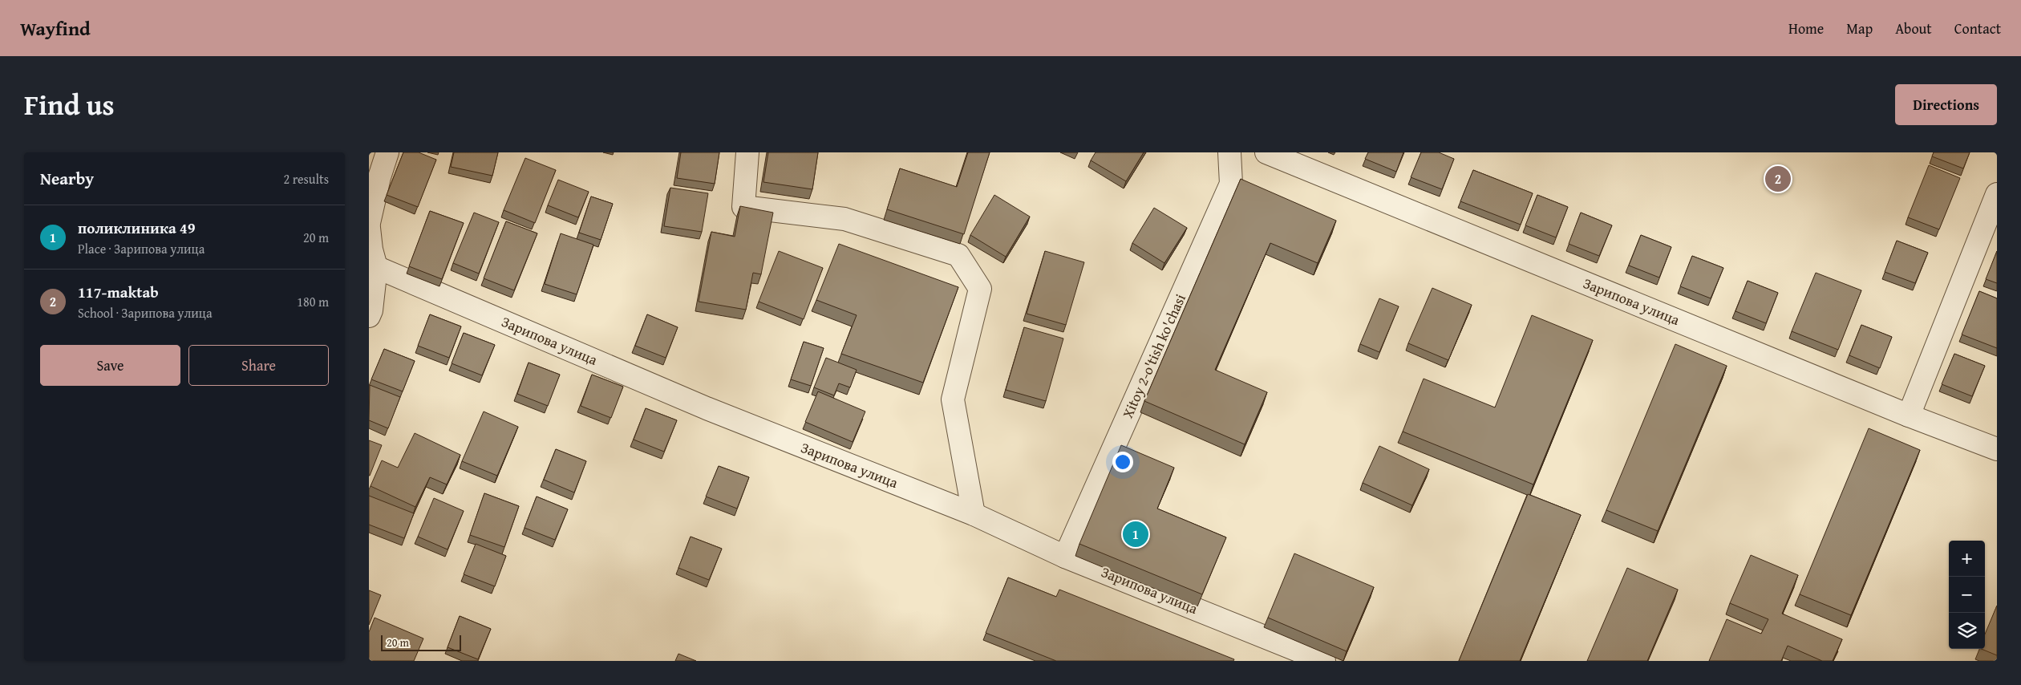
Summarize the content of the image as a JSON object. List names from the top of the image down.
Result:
{
  "streets": {
    "street": ["Зарипова улица", "Xitoy 2-o'tish ko'chasi"]
  },
  "crossings": [
    ["Зарипова улица", "Xitoy 2-o'tish ko'chasi"]
  ],
  "scale_bar": "20 m",
  "page": {
    "header": "Wayfind",
    "nav": [
      "Home",
      "Map",
      "About",
      "Contact"
    ],
    "title": "Find us",
    "buttons": [
      "Directions",
      ["Save", "Share"]
    ],
    "heading": ["Nearby", "2 results"],
    "pins": ["2", "1"],
    "list": [
      {
        "mark": "1",
        "name": "поликлиника 49",
        "note": "Place · Зарипова улица",
        "value": "20 m"
      },
      {
        "mark": "2",
        "name": "117-maktab",
        "note": "School · Зарипова улица",
        "value": "180 m"
      }
    ],
    "map_buttons": ["+", "−"],
    "scale": "20 m"
  }
}
